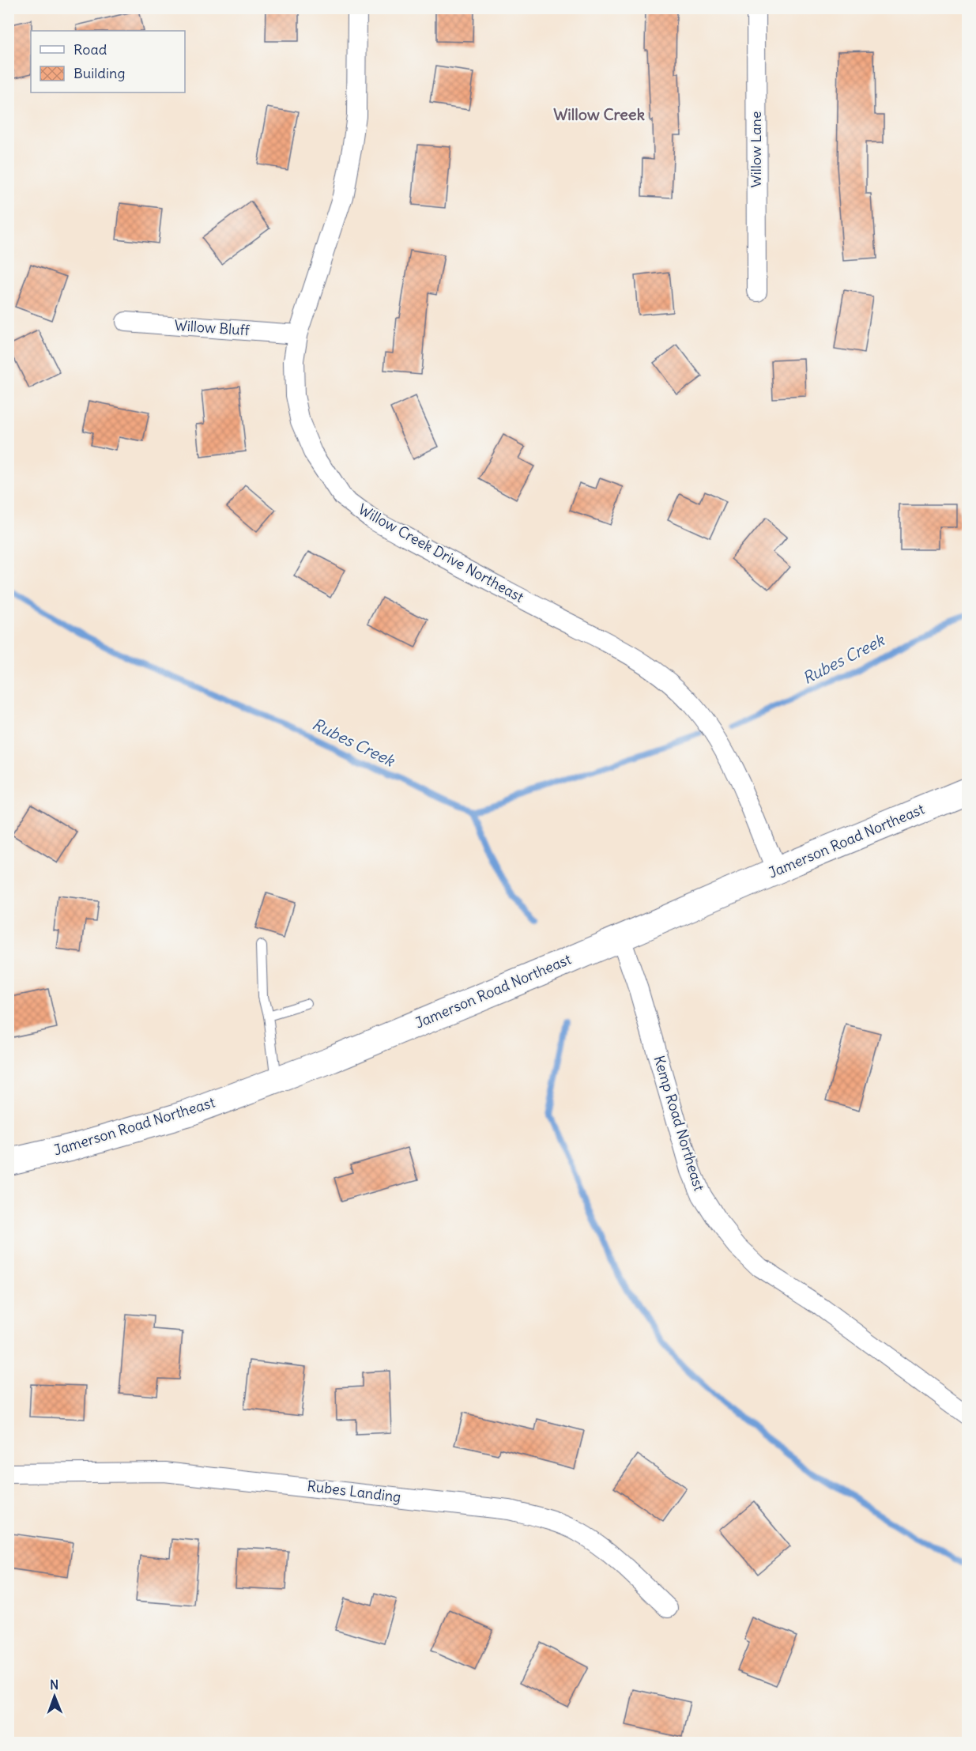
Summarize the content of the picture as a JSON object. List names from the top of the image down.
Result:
{
  "streets": {
    "street": [
      "Willow Lane",
      "Willow Bluff",
      "Willow Creek Drive Northeast",
      "Jamerson Road Northeast",
      "Kemp Road Northeast",
      "Rubes Landing"
    ]
  },
  "crossings": [
    ["Willow Bluff", "Willow Creek Drive Northeast"],
    ["Willow Creek Drive Northeast", "Jamerson Road Northeast"],
    ["Jamerson Road Northeast", "Kemp Road Northeast"]
  ],
  "districts": ["Willow Creek"],
  "water": ["Rubes Creek"],
  "legend": ["Road", "Building"],
  "north": "top"
}
